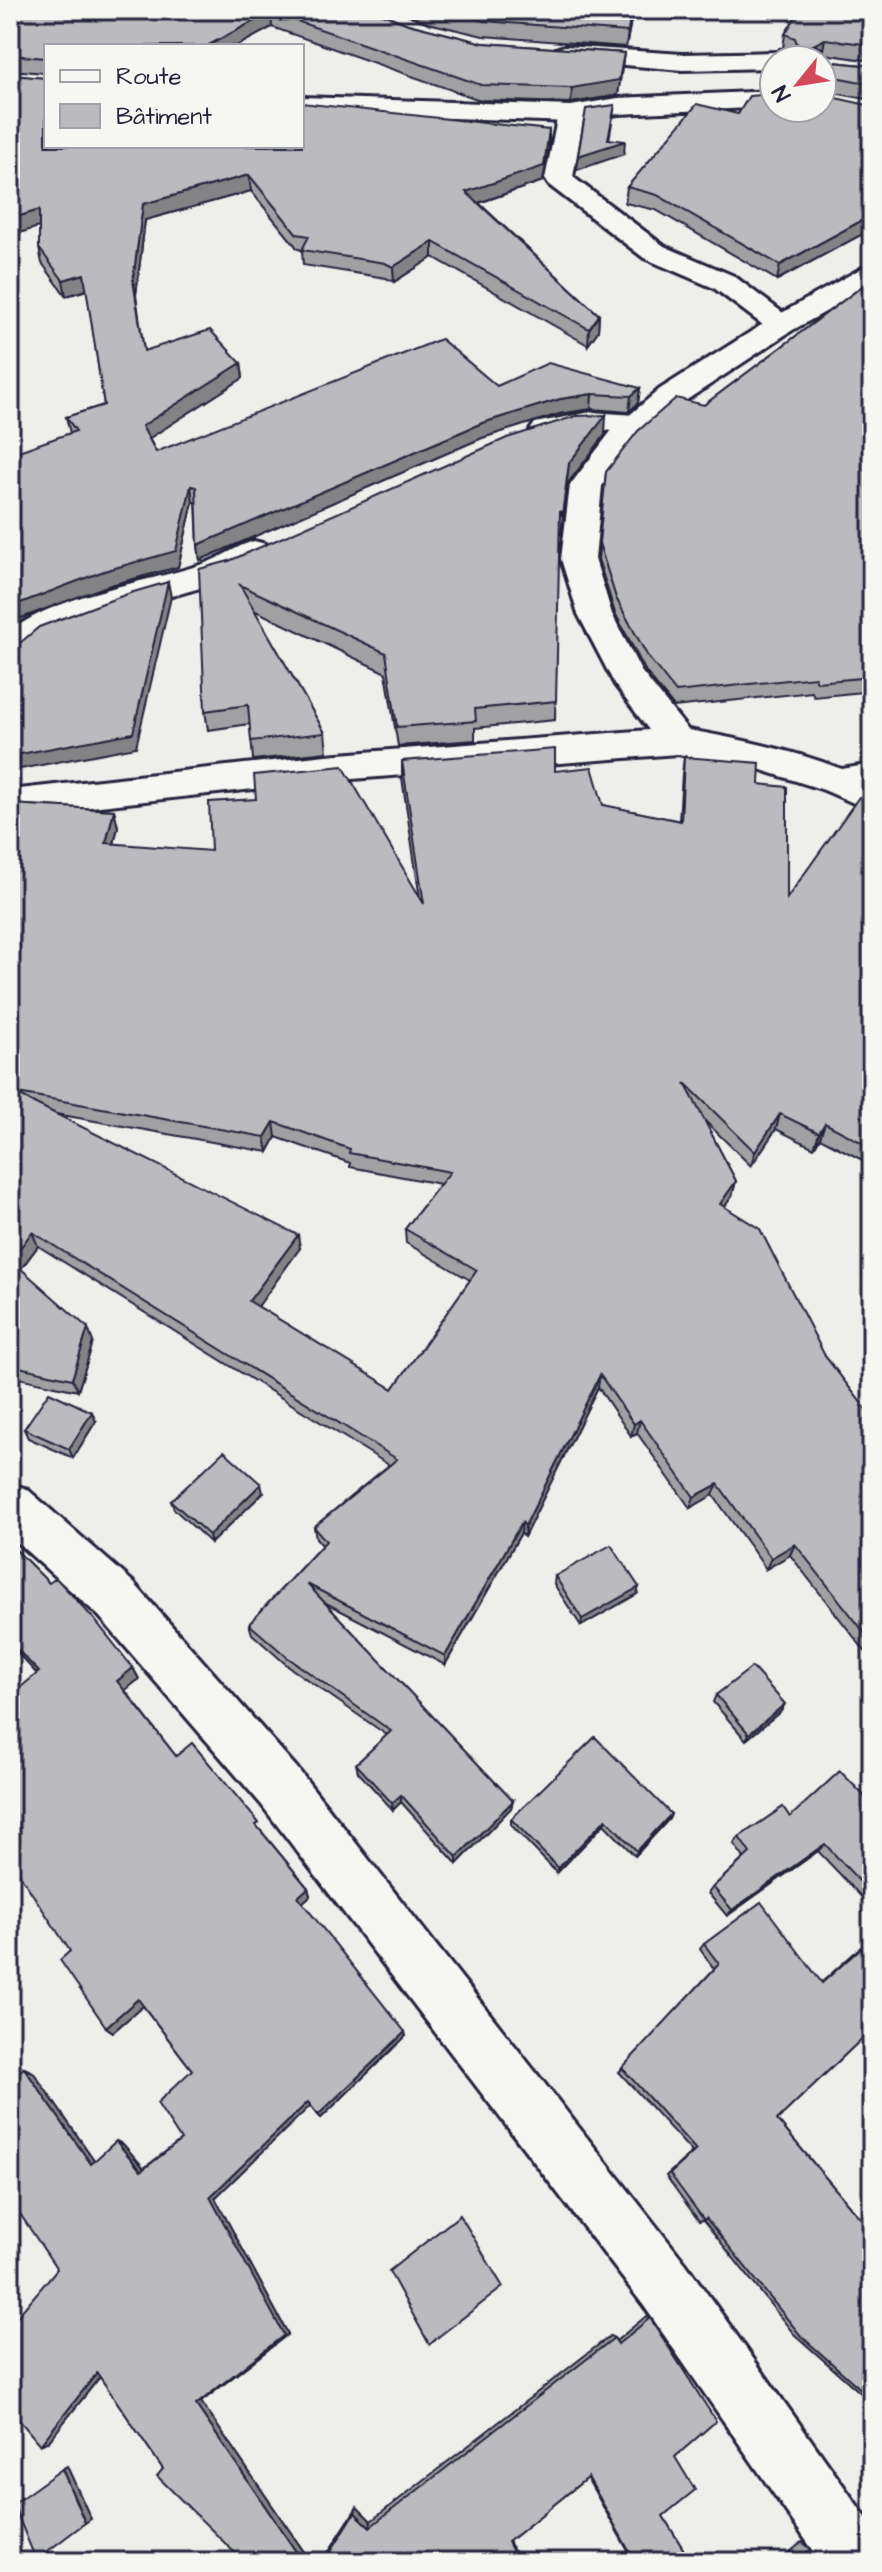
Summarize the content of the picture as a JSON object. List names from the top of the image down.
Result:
{
  "legend": ["Route", "Bâtiment"],
  "north": "bottom left"
}
